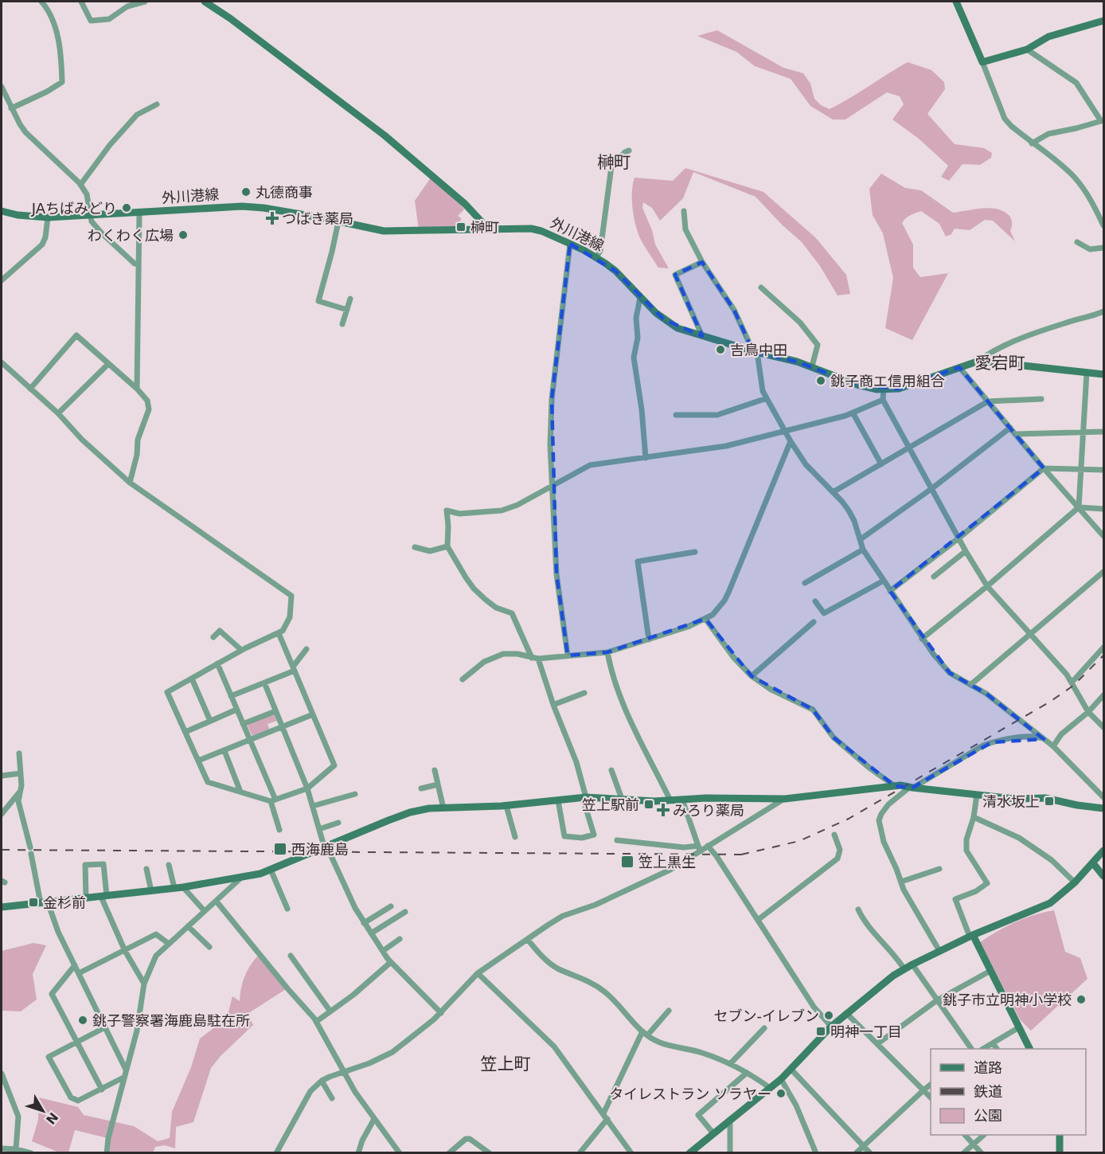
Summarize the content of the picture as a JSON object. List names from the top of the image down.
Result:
{
  "streets": {
    "street": ["外川港線"]
  },
  "districts": ["榊町", "愛宕町", "笠上町"],
  "places": {
    "other": [
      "丸德商事",
      "JAちばみどり",
      "わくわく広場",
      "吉鳥中田",
      "銚子商エ信用組合",
      "銚子市立明神小学校",
      "セブン-イレブン",
      "銚子警察署海鹿島駐在所",
      "タイレストラン ソラヤー"
    ],
    "health": ["つばき薬局", "みろり薬局"],
    "transit": [
      "榊町",
      "清水坂上",
      "笠上駅前",
      "西海鹿島",
      "笠上黒生",
      "金杉前",
      "明神一丁目"
    ]
  },
  "legend": ["道路", "鉄道", "公園"],
  "north": "bottom right"
}
